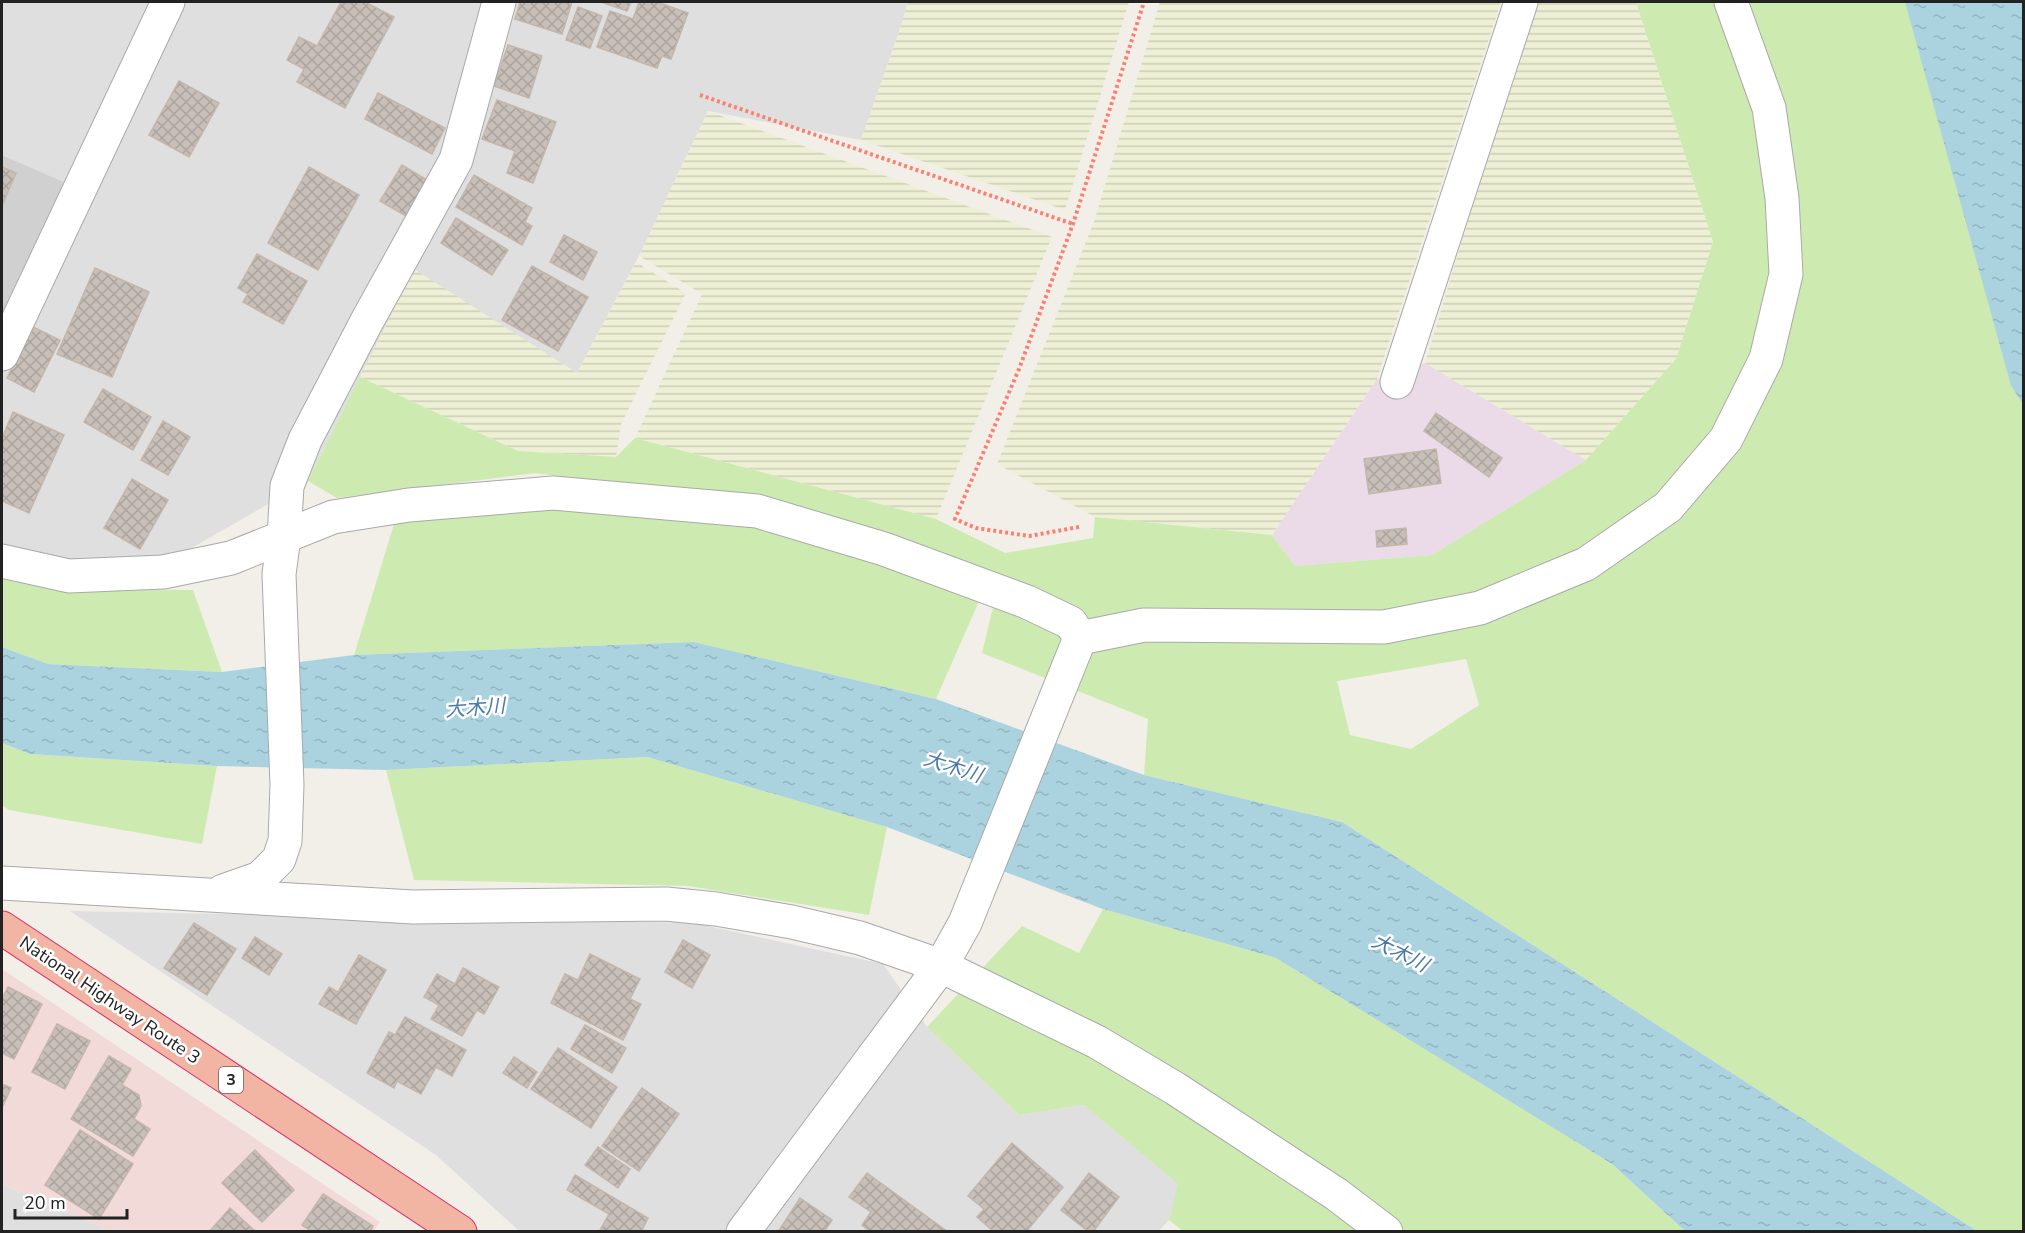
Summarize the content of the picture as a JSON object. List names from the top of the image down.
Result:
{
  "streets": {
    "highway": ["National Highway Route 3", "3"]
  },
  "water": ["大木川"],
  "scale_bar": "20 m"
}
